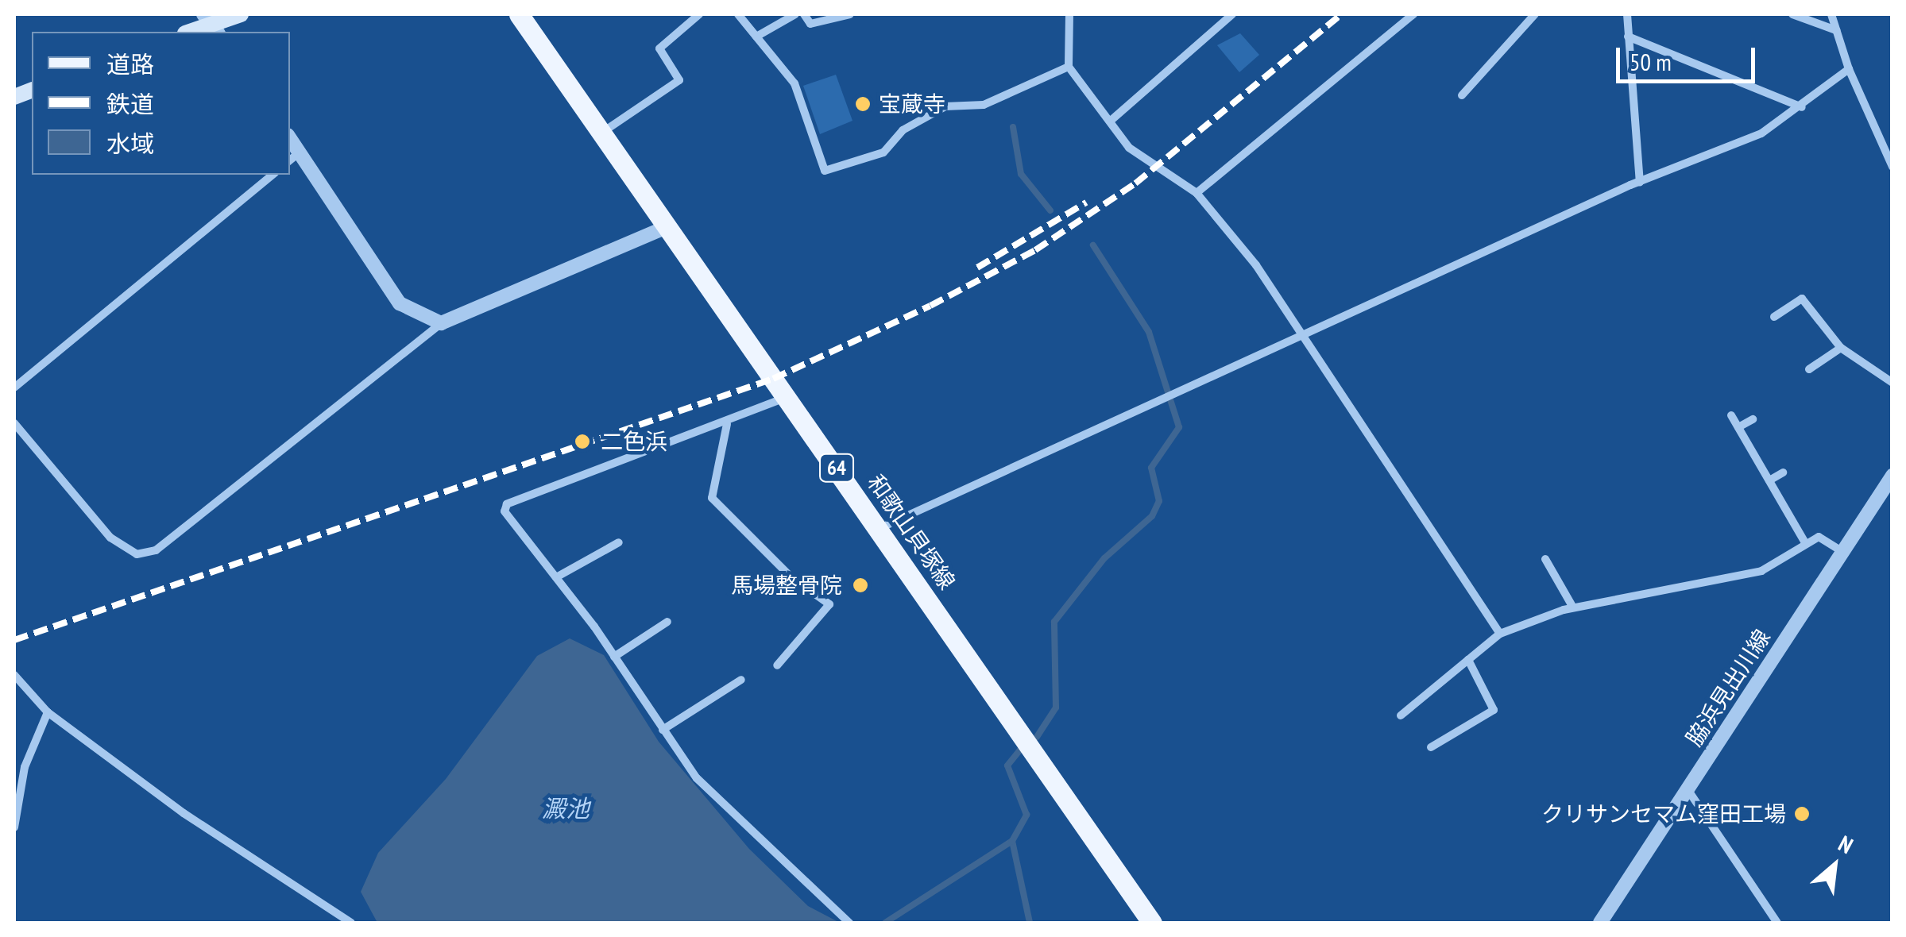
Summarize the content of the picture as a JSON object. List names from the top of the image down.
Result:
{
  "streets": {
    "main road": ["64", "和歌山貝塚線"],
    "street": ["脇浜見出川線"]
  },
  "water": ["澱池"],
  "places": [
    "宝蔵寺",
    "二色浜",
    "馬場整骨院",
    "クリサンセマム窪田工場"
  ],
  "legend": ["道路", "鉄道", "水域"],
  "scale_bar": "50 m",
  "north": "top right"
}
